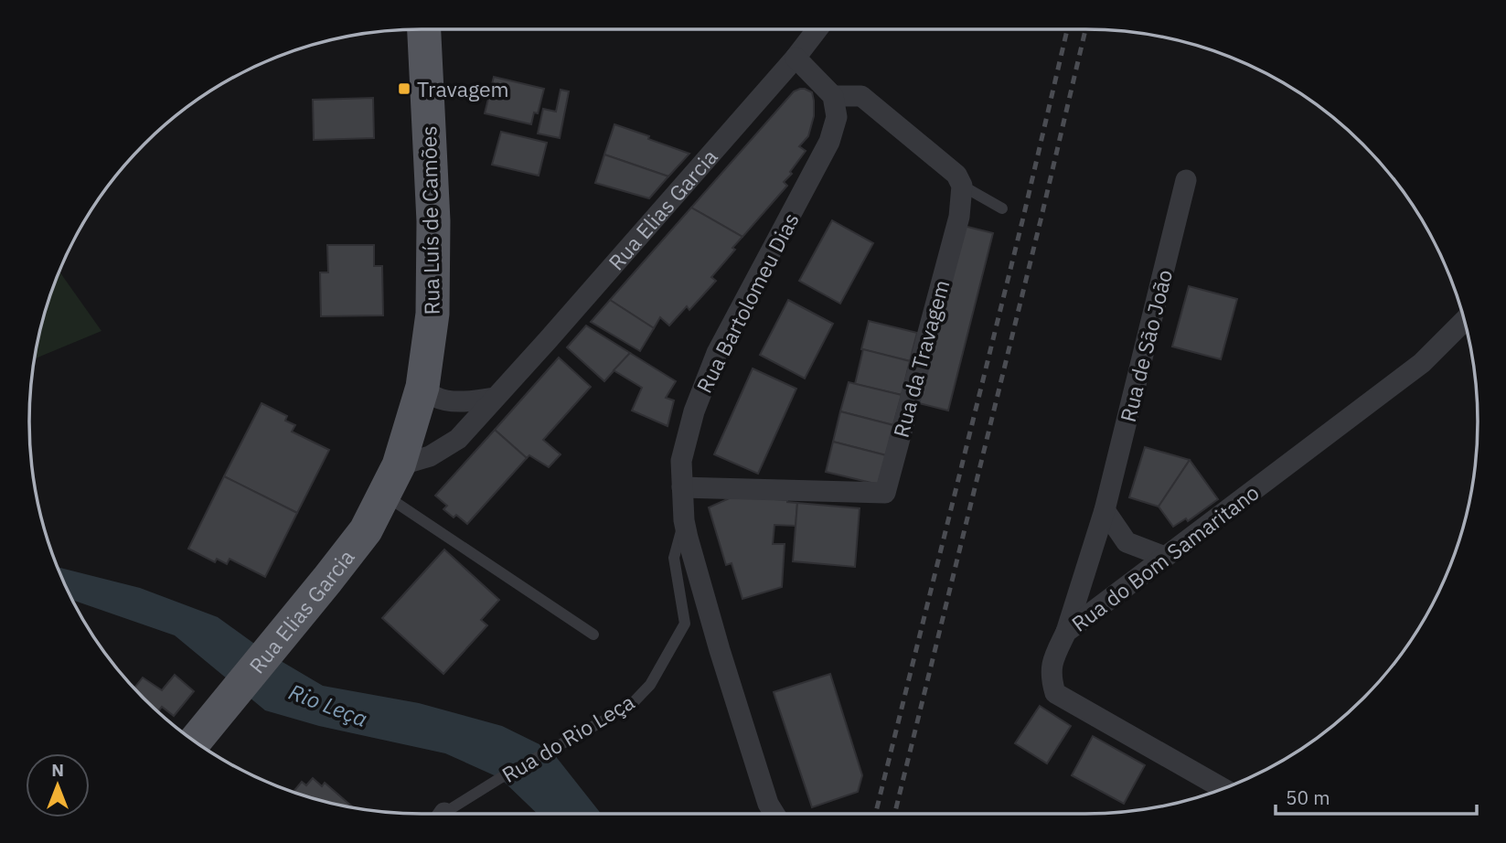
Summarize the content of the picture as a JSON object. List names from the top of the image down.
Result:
{
  "streets": {
    "main road": ["Rua Elias Garcia", "Rua Luís de Camões"],
    "street": [
      "Rua Bartolomeu Dias",
      "Rua de São João",
      "Rua da Travagem",
      "Rua do Bom Samaritano"
    ],
    "lane": ["Rua do Rio Leça"]
  },
  "crossings": [
    ["Rua Elias Garcia", "Rua Luís de Camões"],
    ["Rua Bartolomeu Dias", "Rua da Travagem"],
    ["Rua Bartolomeu Dias", "Rua do Rio Leça"],
    ["Rua de São João", "Rua do Bom Samaritano"]
  ],
  "water": ["Rio Leça"],
  "places": {
    "transit": ["Travagem"]
  },
  "scale_bar": "50 m",
  "north": "top"
}
